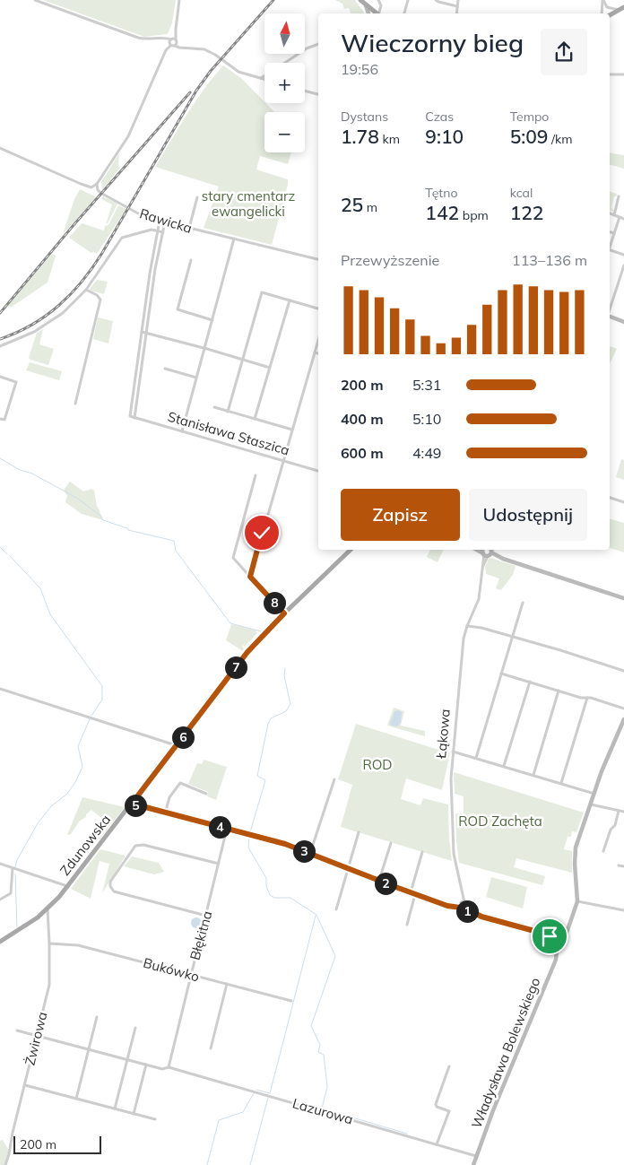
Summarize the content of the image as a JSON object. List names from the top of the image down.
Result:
{
  "streets": {
    "main road": ["Zdunowska"],
    "street": [
      "Rawicka",
      "Stanisława Staszica",
      "Łąkowa",
      "Błękitna",
      "Bukówko",
      "Żwirowa",
      "Władysława Bolewskiego",
      "Lazurowa"
    ]
  },
  "crossings": [
    ["Zdunowska", "Żwirowa"],
    ["Błękitna", "Bukówko"],
    ["Błękitna", "Lazurowa"],
    ["Bukówko", "Żwirowa"],
    ["Żwirowa", "Lazurowa"],
    ["Władysława Bolewskiego", "Lazurowa"]
  ],
  "parks": ["stary cmentarz ewangelicki", "ROD", "ROD Zachęta"],
  "scale_bar": "200 m",
  "north": "top",
  "page": {
    "map_buttons": ["+", "−"],
    "heading": ["Wieczorny bieg", "19:56"],
    "stats": [
      ["Dystans", "1.78 km"],
      ["Czas", "9:10"],
      ["Tempo", "5:09 /km"],
      ["25 m"],
      ["Tętno", "142 bpm"],
      ["kcal", "122"]
    ],
    "chart": ["Przewyższenie", "113–136 m"],
    "list": [
      {
        "name": "200 m",
        "note": "5:31"
      },
      {
        "name": "400 m",
        "note": "5:10"
      },
      {
        "name": "600 m",
        "note": "4:49"
      }
    ],
    "buttons": ["Zapisz", "Udostępnij"],
    "pins": [
      "8",
      "7",
      "6",
      "5",
      "4",
      "3",
      "2",
      "1"
    ],
    "scale": "200 m"
  }
}
